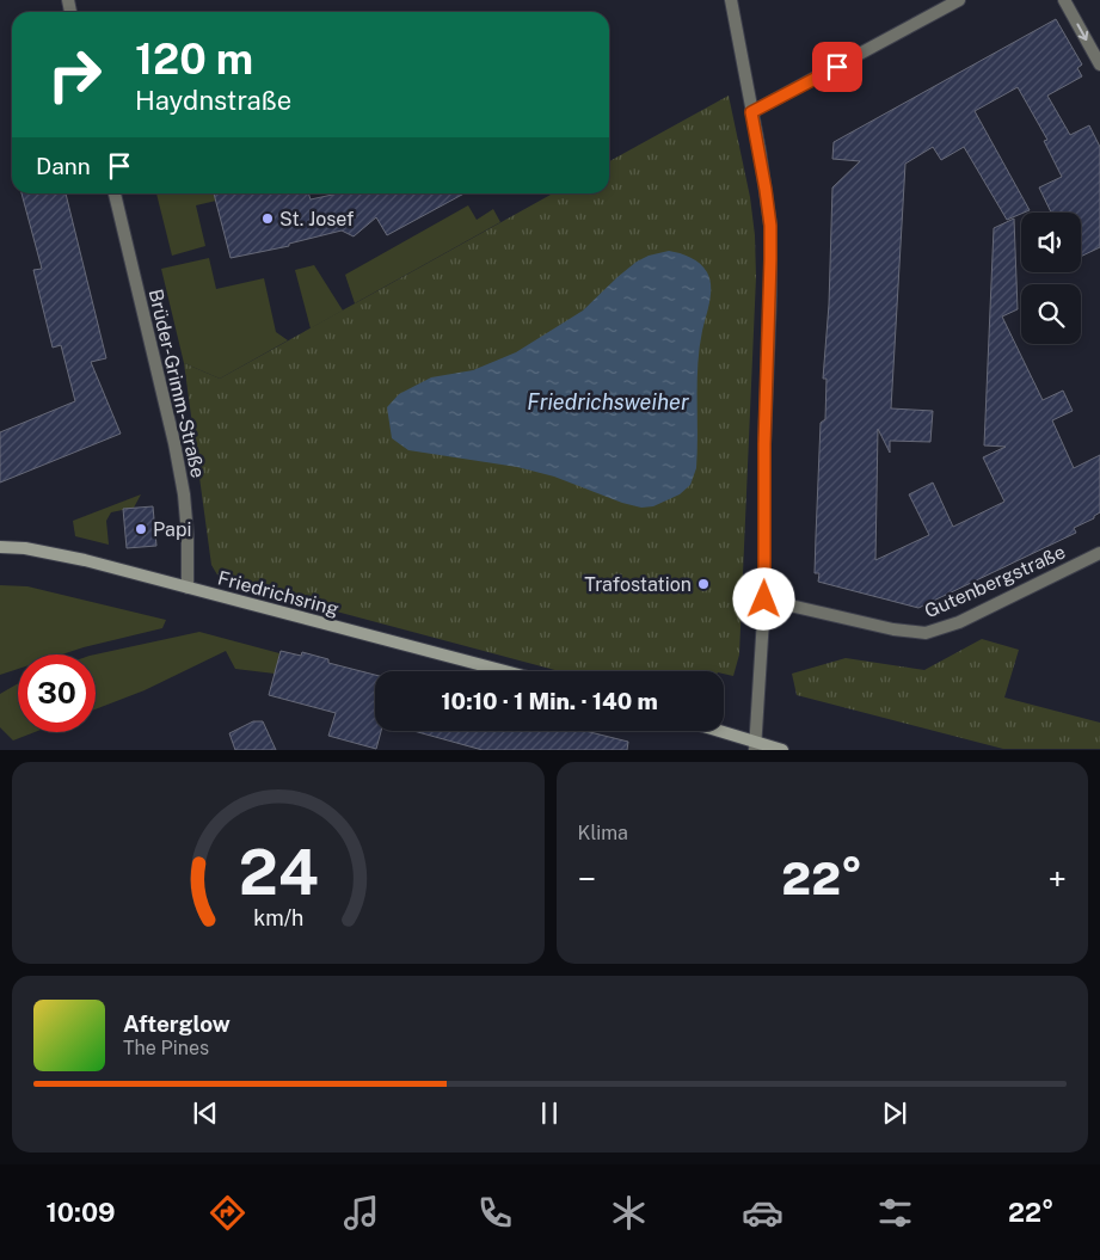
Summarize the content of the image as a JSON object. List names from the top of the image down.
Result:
{
  "streets": {
    "street": ["Brüder-Grimm-Straße", "Gutenbergstraße", "Friedrichsring"]
  },
  "crossings": [
    ["Brüder-Grimm-Straße", "Friedrichsring"]
  ],
  "water": ["Friedrichsweiher"],
  "places": ["St. Josef", "Papi", "Trafostation"],
  "page": {
    "turn": ["120 m", "Haydnstraße"],
    "then": "Dann",
    "limit": "30",
    "trip": "10:10 · 1 Min. · 140 m",
    "tile": "Klima",
    "heat": ["−", "22°", "+"],
    "song": ["Afterglow", "The Pines"],
    "tabs": ["10:09", "22°"],
    "gauge": ["24", "km/h"]
  }
}
